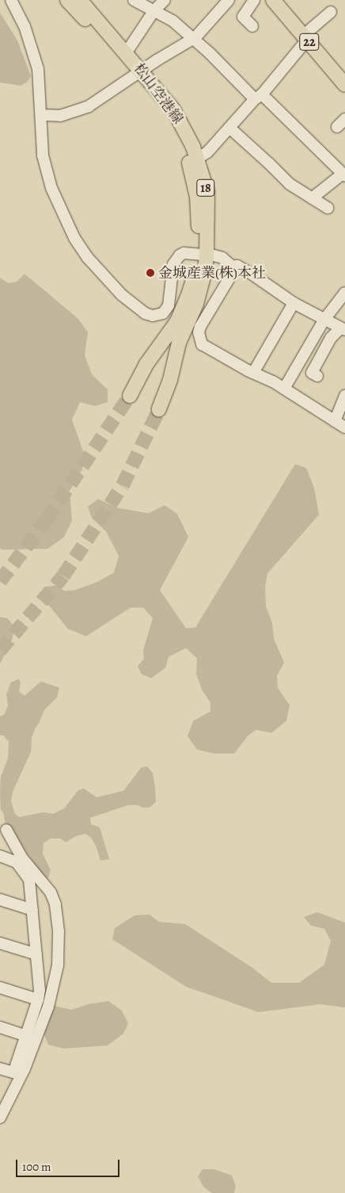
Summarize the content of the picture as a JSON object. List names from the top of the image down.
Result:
{
  "streets": {
    "main road": ["22", "松山空港線", "18"]
  },
  "places": ["金城産業(株)本社"],
  "scale_bar": "100 m"
}
